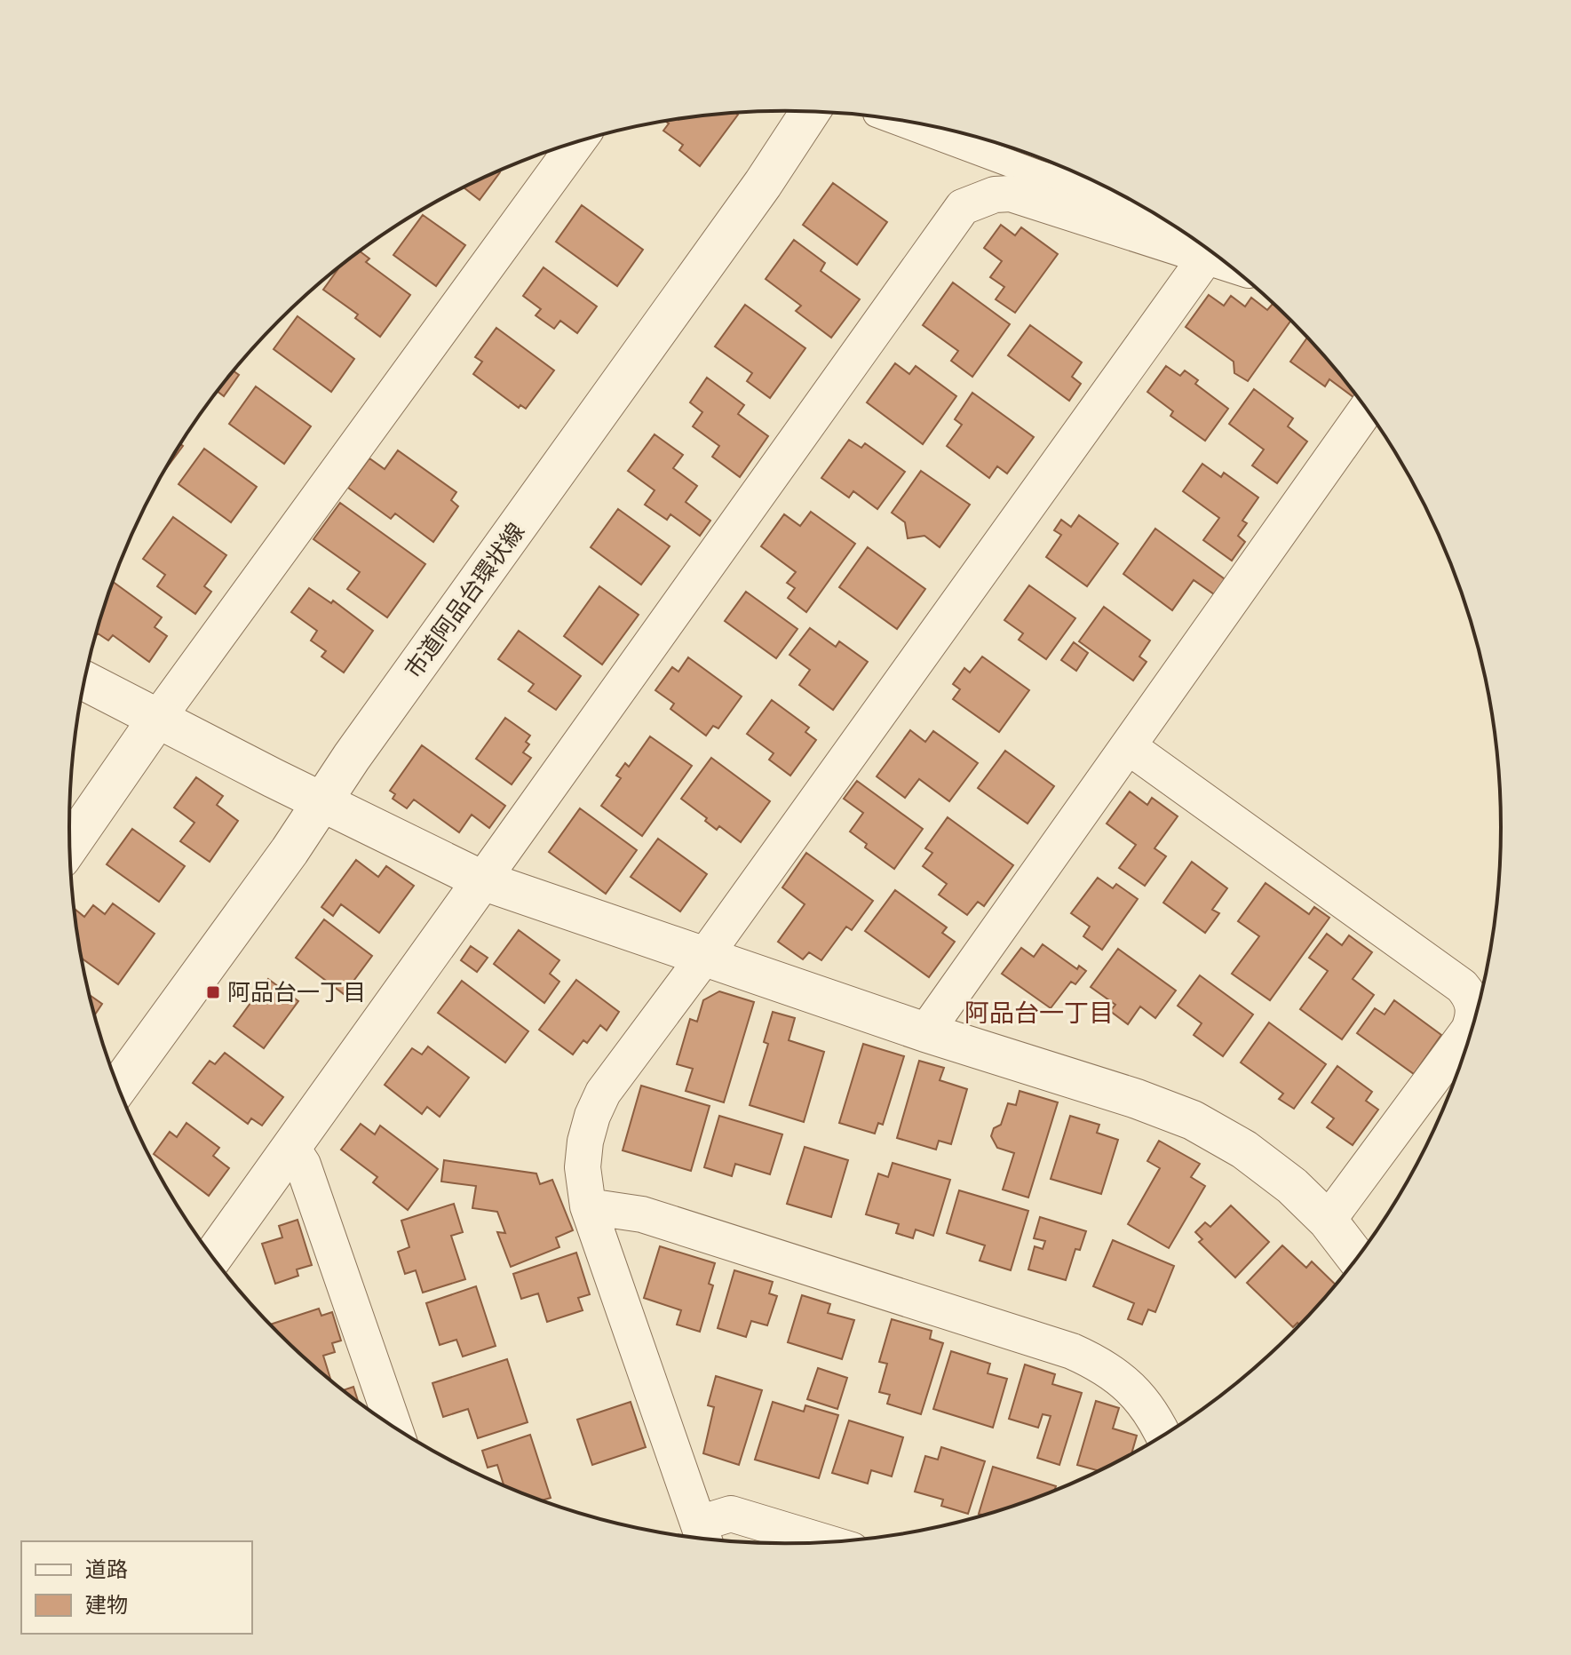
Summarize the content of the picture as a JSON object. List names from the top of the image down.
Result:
{
  "streets": {
    "street": ["市道阿品台環状線"]
  },
  "districts": ["阿品台一丁目"],
  "places": {
    "transit": ["阿品台一丁目"]
  },
  "legend": ["道路", "建物"]
}
